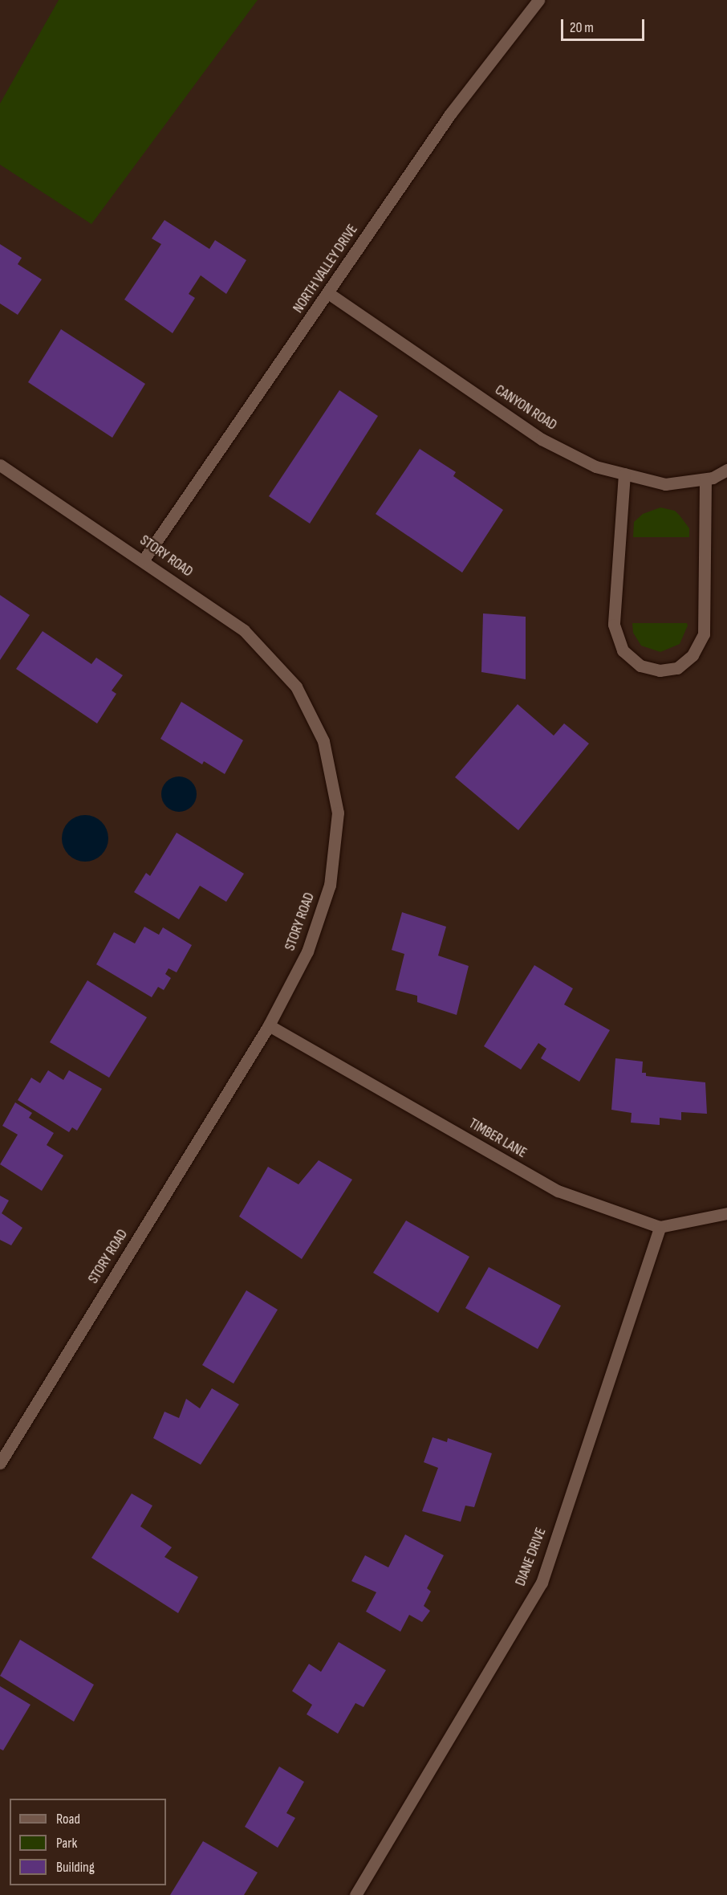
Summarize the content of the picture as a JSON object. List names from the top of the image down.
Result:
{
  "streets": {
    "street": [
      "NORTH VALLEY DRIVE",
      "CANYON ROAD",
      "STORY ROAD",
      "TIMBER LANE",
      "DIANE DRIVE"
    ]
  },
  "crossings": [
    ["NORTH VALLEY DRIVE", "CANYON ROAD"],
    ["NORTH VALLEY DRIVE", "STORY ROAD"],
    ["STORY ROAD", "TIMBER LANE"],
    ["TIMBER LANE", "DIANE DRIVE"]
  ],
  "legend": ["Road", "Park", "Building"],
  "scale_bar": "20 m"
}
